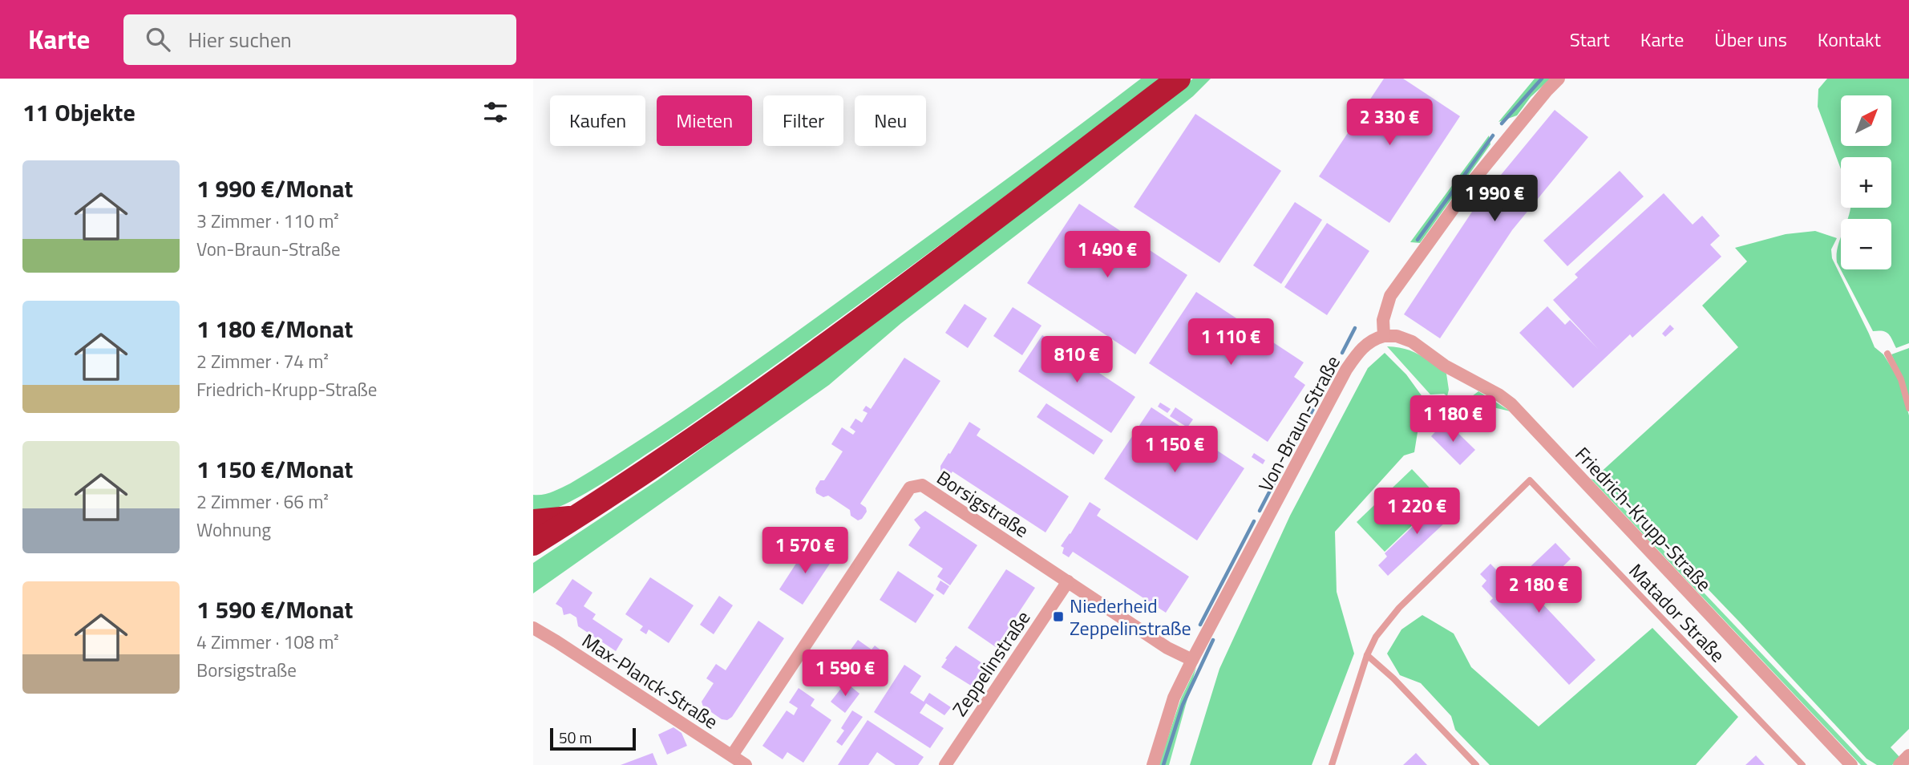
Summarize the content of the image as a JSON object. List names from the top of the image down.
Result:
{
  "streets": {
    "street": [
      "Von-Braun-Straße",
      "Borsigstraße",
      "Friedrich-Krupp-Straße",
      "Zeppelinstraße",
      "Max-Planck-Straße"
    ],
    "lane": ["Matador Straße"]
  },
  "crossings": [
    ["Von-Braun-Straße", "Borsigstraße"],
    ["Von-Braun-Straße", "Friedrich-Krupp-Straße"],
    ["Borsigstraße", "Zeppelinstraße"],
    ["Borsigstraße", "Max-Planck-Straße"]
  ],
  "places": {
    "transit": ["Niederheid Zeppelinstraße"]
  },
  "scale_bar": "50 m",
  "north": "top right",
  "page": {
    "header": "Karte",
    "search": "Hier suchen",
    "nav": [
      "Start",
      "Karte",
      "Über uns",
      "Kontakt"
    ],
    "heading": "11 Objekte",
    "map_buttons": ["+", "−"],
    "chip": [
      "Kaufen",
      "Mieten",
      "Filter",
      "Neu"
    ],
    "price": [
      "2 330 €",
      "1 990 €",
      "1 490 €",
      "1 110 €",
      "810 €",
      "1 180 €",
      "1 150 €",
      "1 220 €",
      "1 570 €",
      "2 180 €",
      "1 590 €"
    ],
    "list": [
      {
        "name": "1 990 €/Monat",
        "note": "3 Zimmer · 110 m² · Von-Braun-Straße"
      },
      {
        "name": "1 180 €/Monat",
        "note": "2 Zimmer · 74 m² · Friedrich-Krupp-Straße"
      },
      {
        "name": "1 150 €/Monat",
        "note": "2 Zimmer · 66 m² · Wohnung"
      },
      {
        "name": "1 590 €/Monat",
        "note": "4 Zimmer · 108 m² · Borsigstraße"
      }
    ],
    "scale": "50 m"
  }
}
